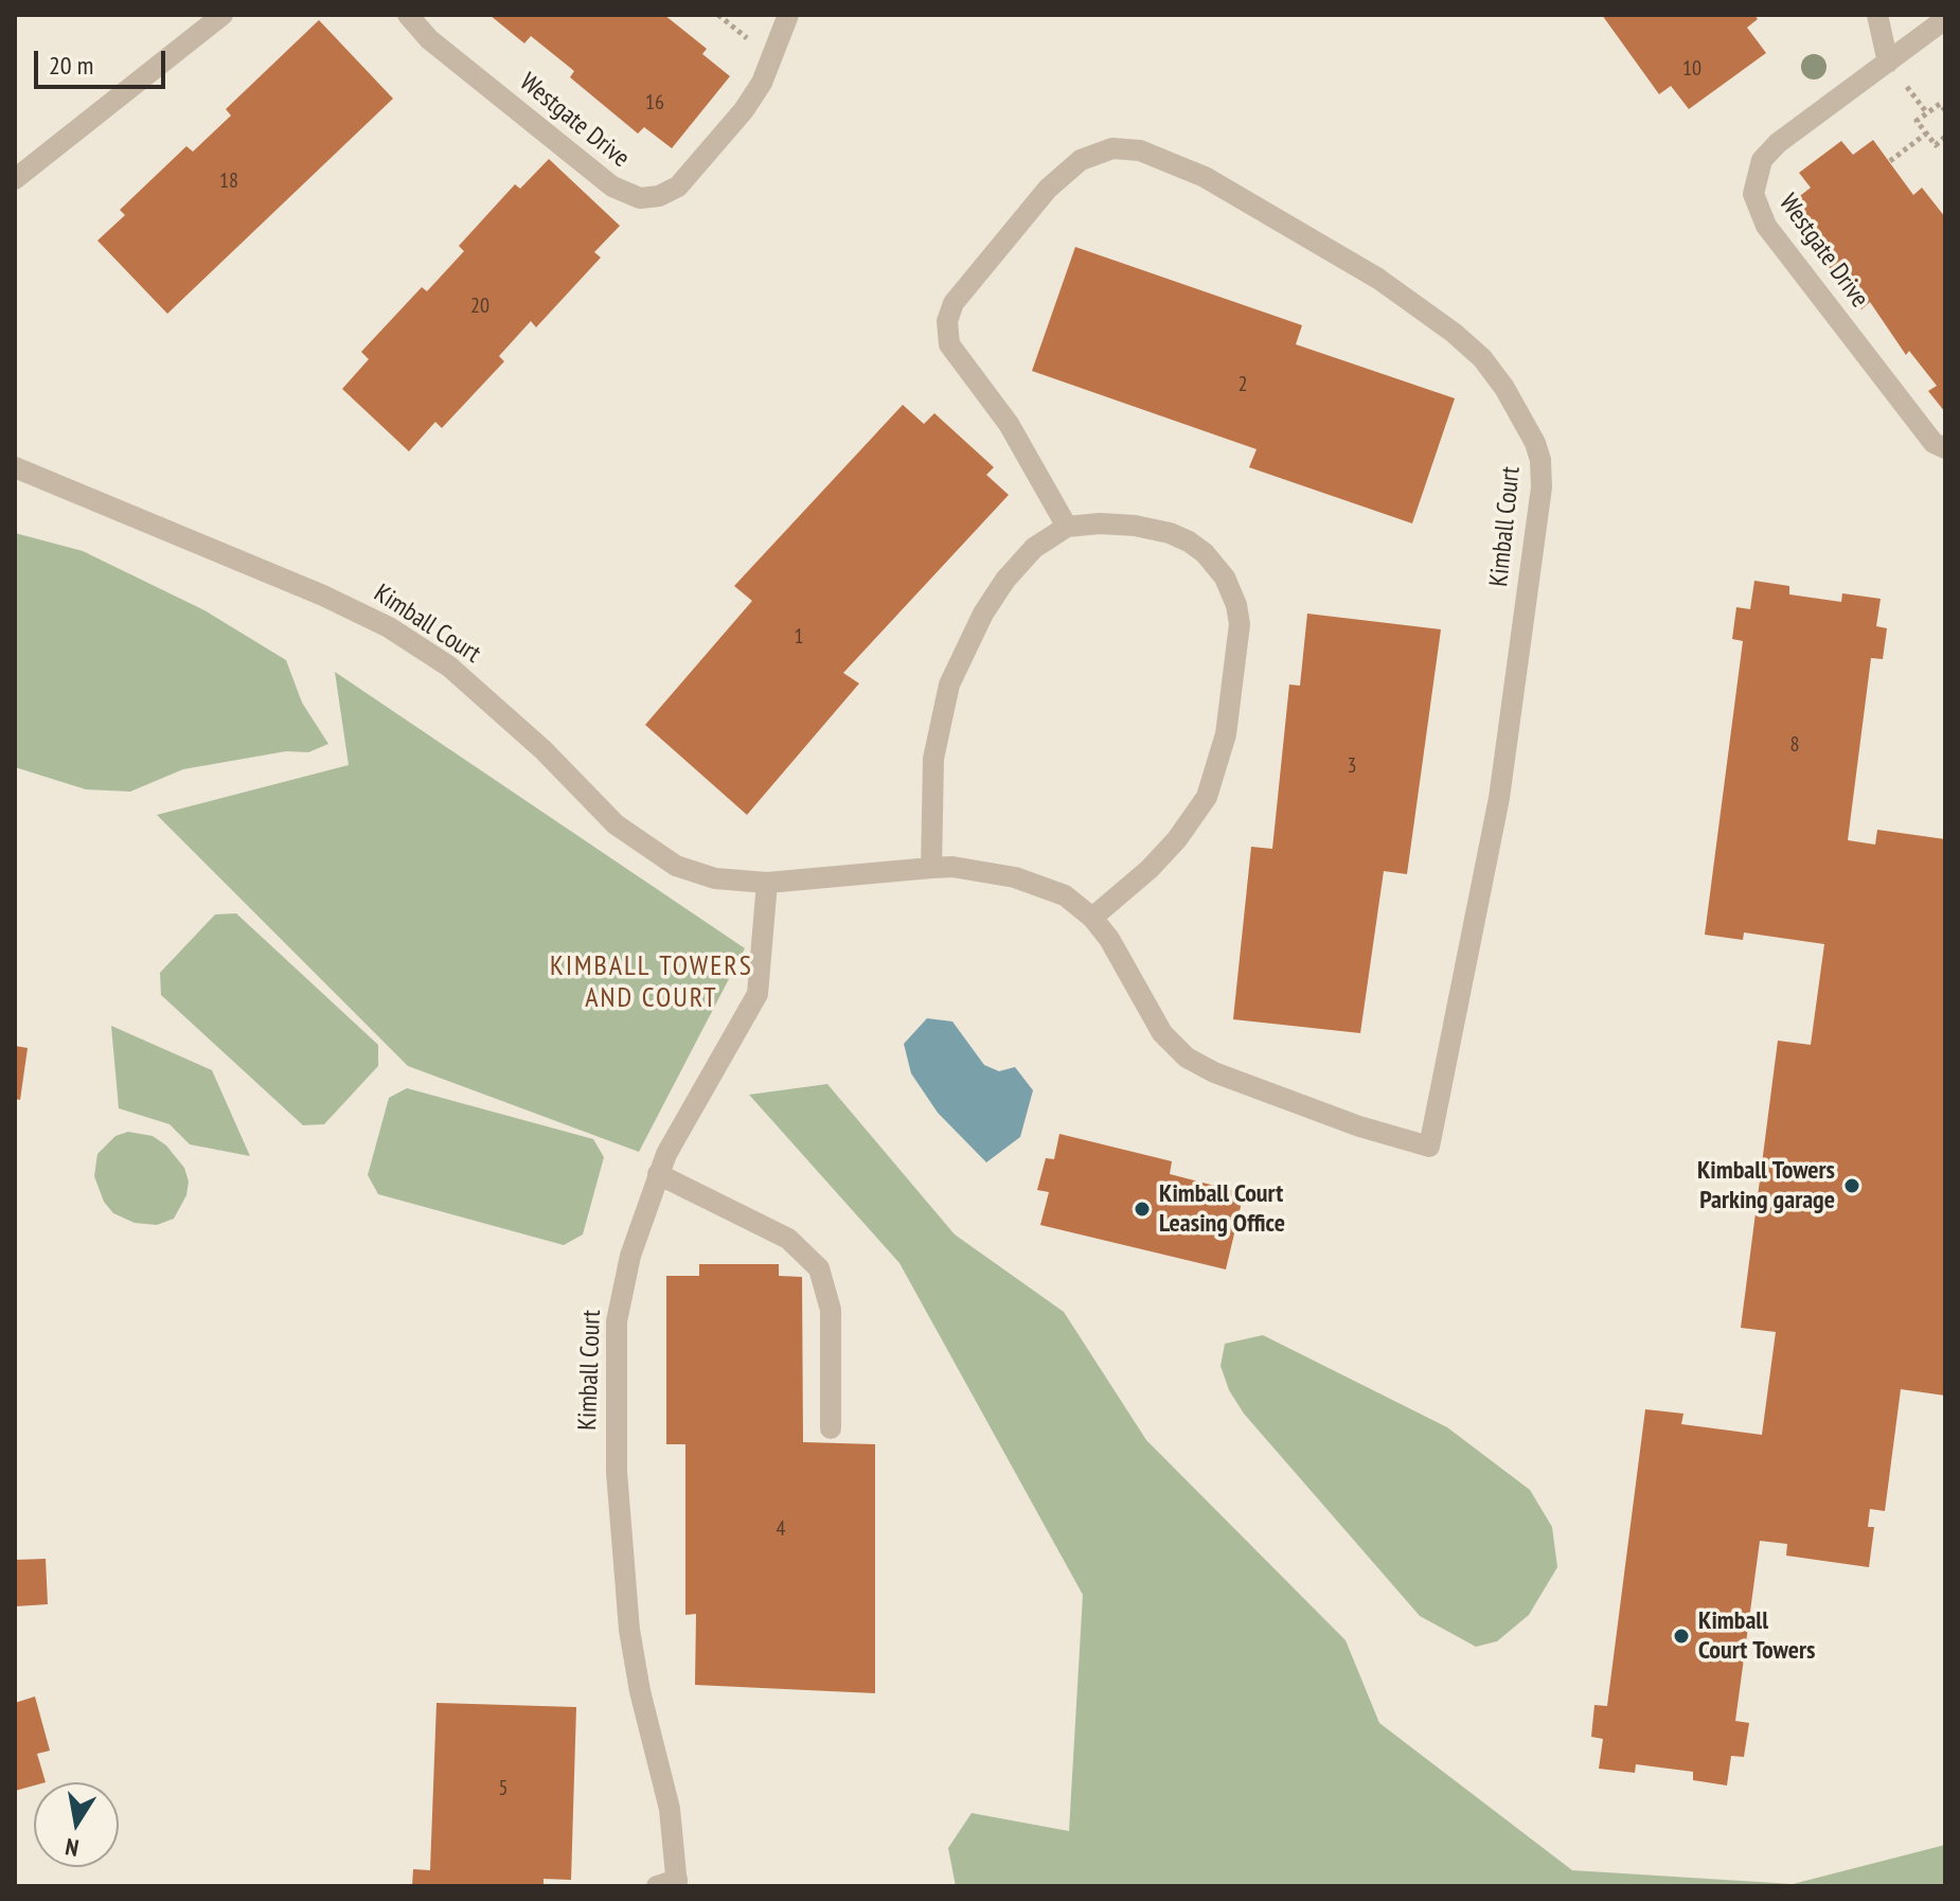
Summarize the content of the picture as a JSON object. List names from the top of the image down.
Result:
{
  "streets": {
    "street": ["Westgate Drive", "Kimball Court"]
  },
  "districts": ["KIMBALL TOWERS AND COURT"],
  "places": ["Kimball Towers Parking garage", "Kimball Court Leasing Office", "Kimball Court Towers"],
  "house_numbers": [
    "10",
    "16",
    "18",
    "20",
    "2",
    "1",
    "8",
    "3",
    "4",
    "5"
  ],
  "scale_bar": "20 m",
  "north": "bottom"
}
